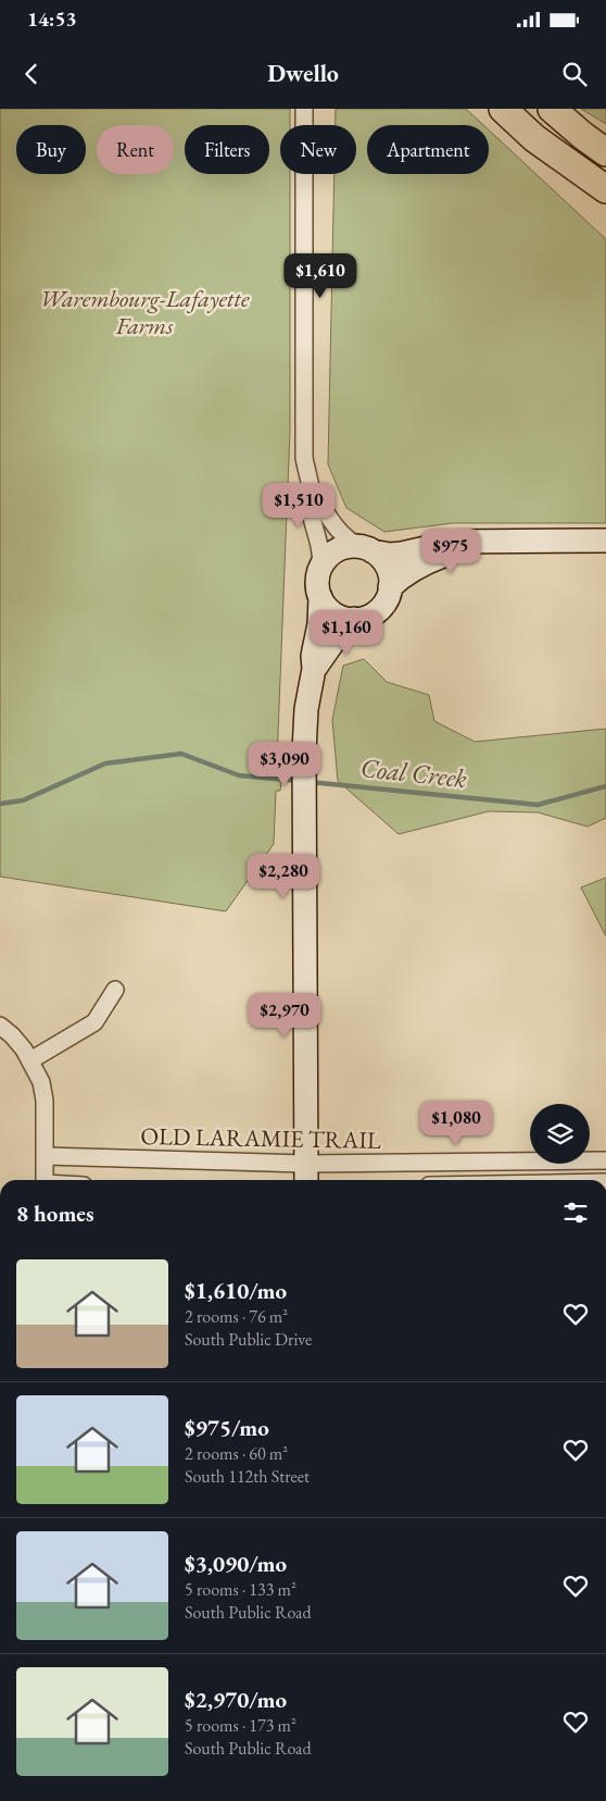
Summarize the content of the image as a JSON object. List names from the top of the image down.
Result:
{
  "streets": {
    "street": ["OLD LARAMIE TRAIL"]
  },
  "water": ["Coal Creek"],
  "parks": ["Warembourg-Lafayette Farms"],
  "page": {
    "status": "14:53",
    "header": "Dwello",
    "chip": [
      "Buy",
      "Rent",
      "Filters",
      "New",
      "Apartment"
    ],
    "price": [
      "$1,610",
      "$1,510",
      "$975",
      "$1,160",
      "$3,090",
      "$2,280",
      "$2,970",
      "$1,080"
    ],
    "heading": "8 homes",
    "list": [
      {
        "name": "$1,610/mo",
        "note": "2 rooms · 76 m² · South Public Drive"
      },
      {
        "name": "$975/mo",
        "note": "2 rooms · 60 m² · South 112th Street"
      },
      {
        "name": "$3,090/mo",
        "note": "5 rooms · 133 m² · South Public Road"
      },
      {
        "name": "$2,970/mo",
        "note": "5 rooms · 173 m² · South Public Road"
      }
    ]
  }
}
